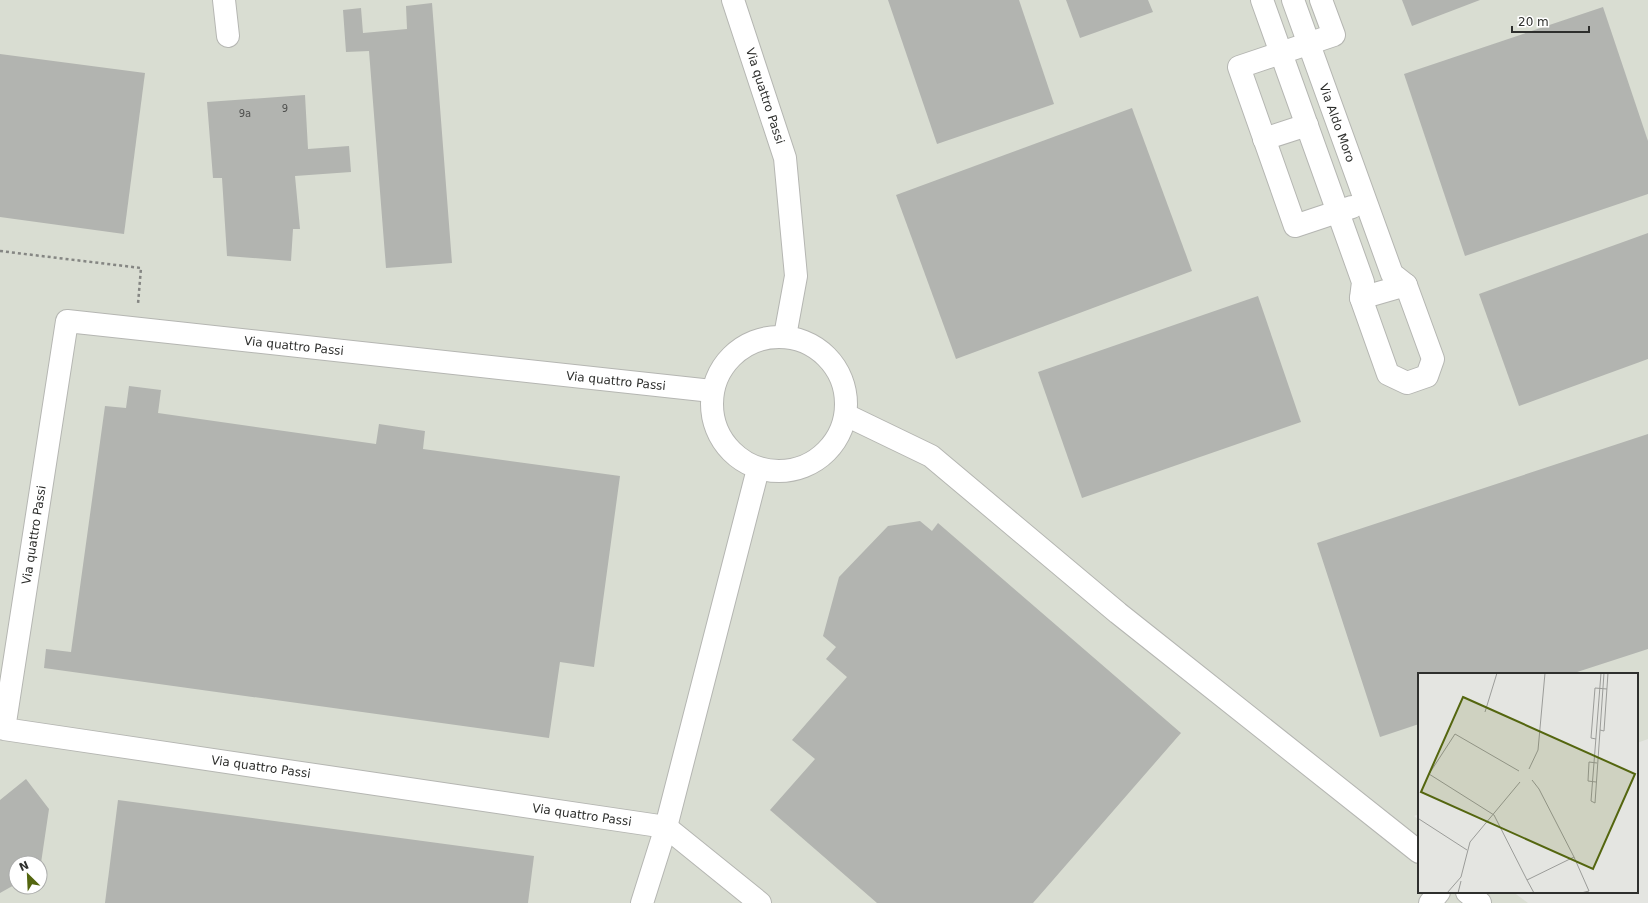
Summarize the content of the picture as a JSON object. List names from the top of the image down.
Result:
{
  "streets": {
    "street": ["Via quattro Passi", "Via Aldo Moro"]
  },
  "house_numbers": ["9", "9a"],
  "scale_bar": "20 m",
  "north": "top left"
}
